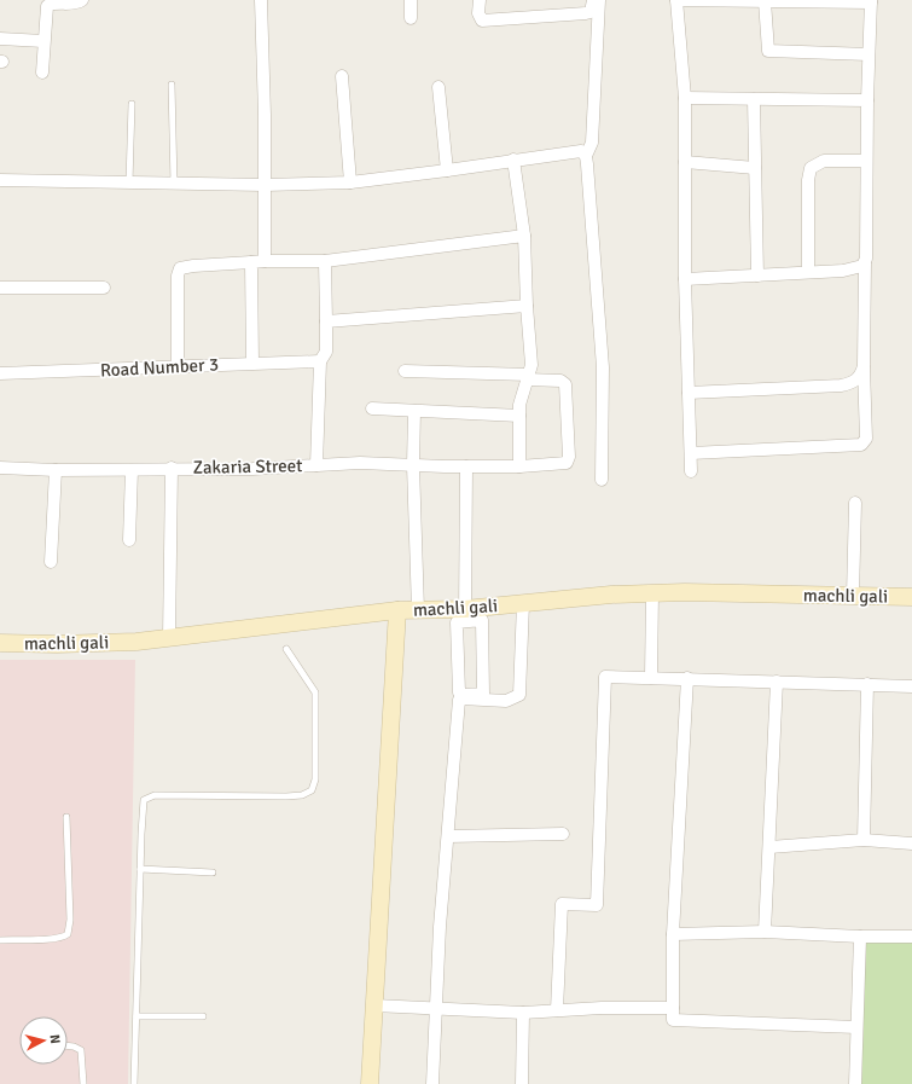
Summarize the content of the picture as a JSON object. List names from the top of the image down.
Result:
{
  "streets": {
    "street": ["Road Number 3", "Zakaria Street", "machli gali"]
  },
  "north": "right"
}
